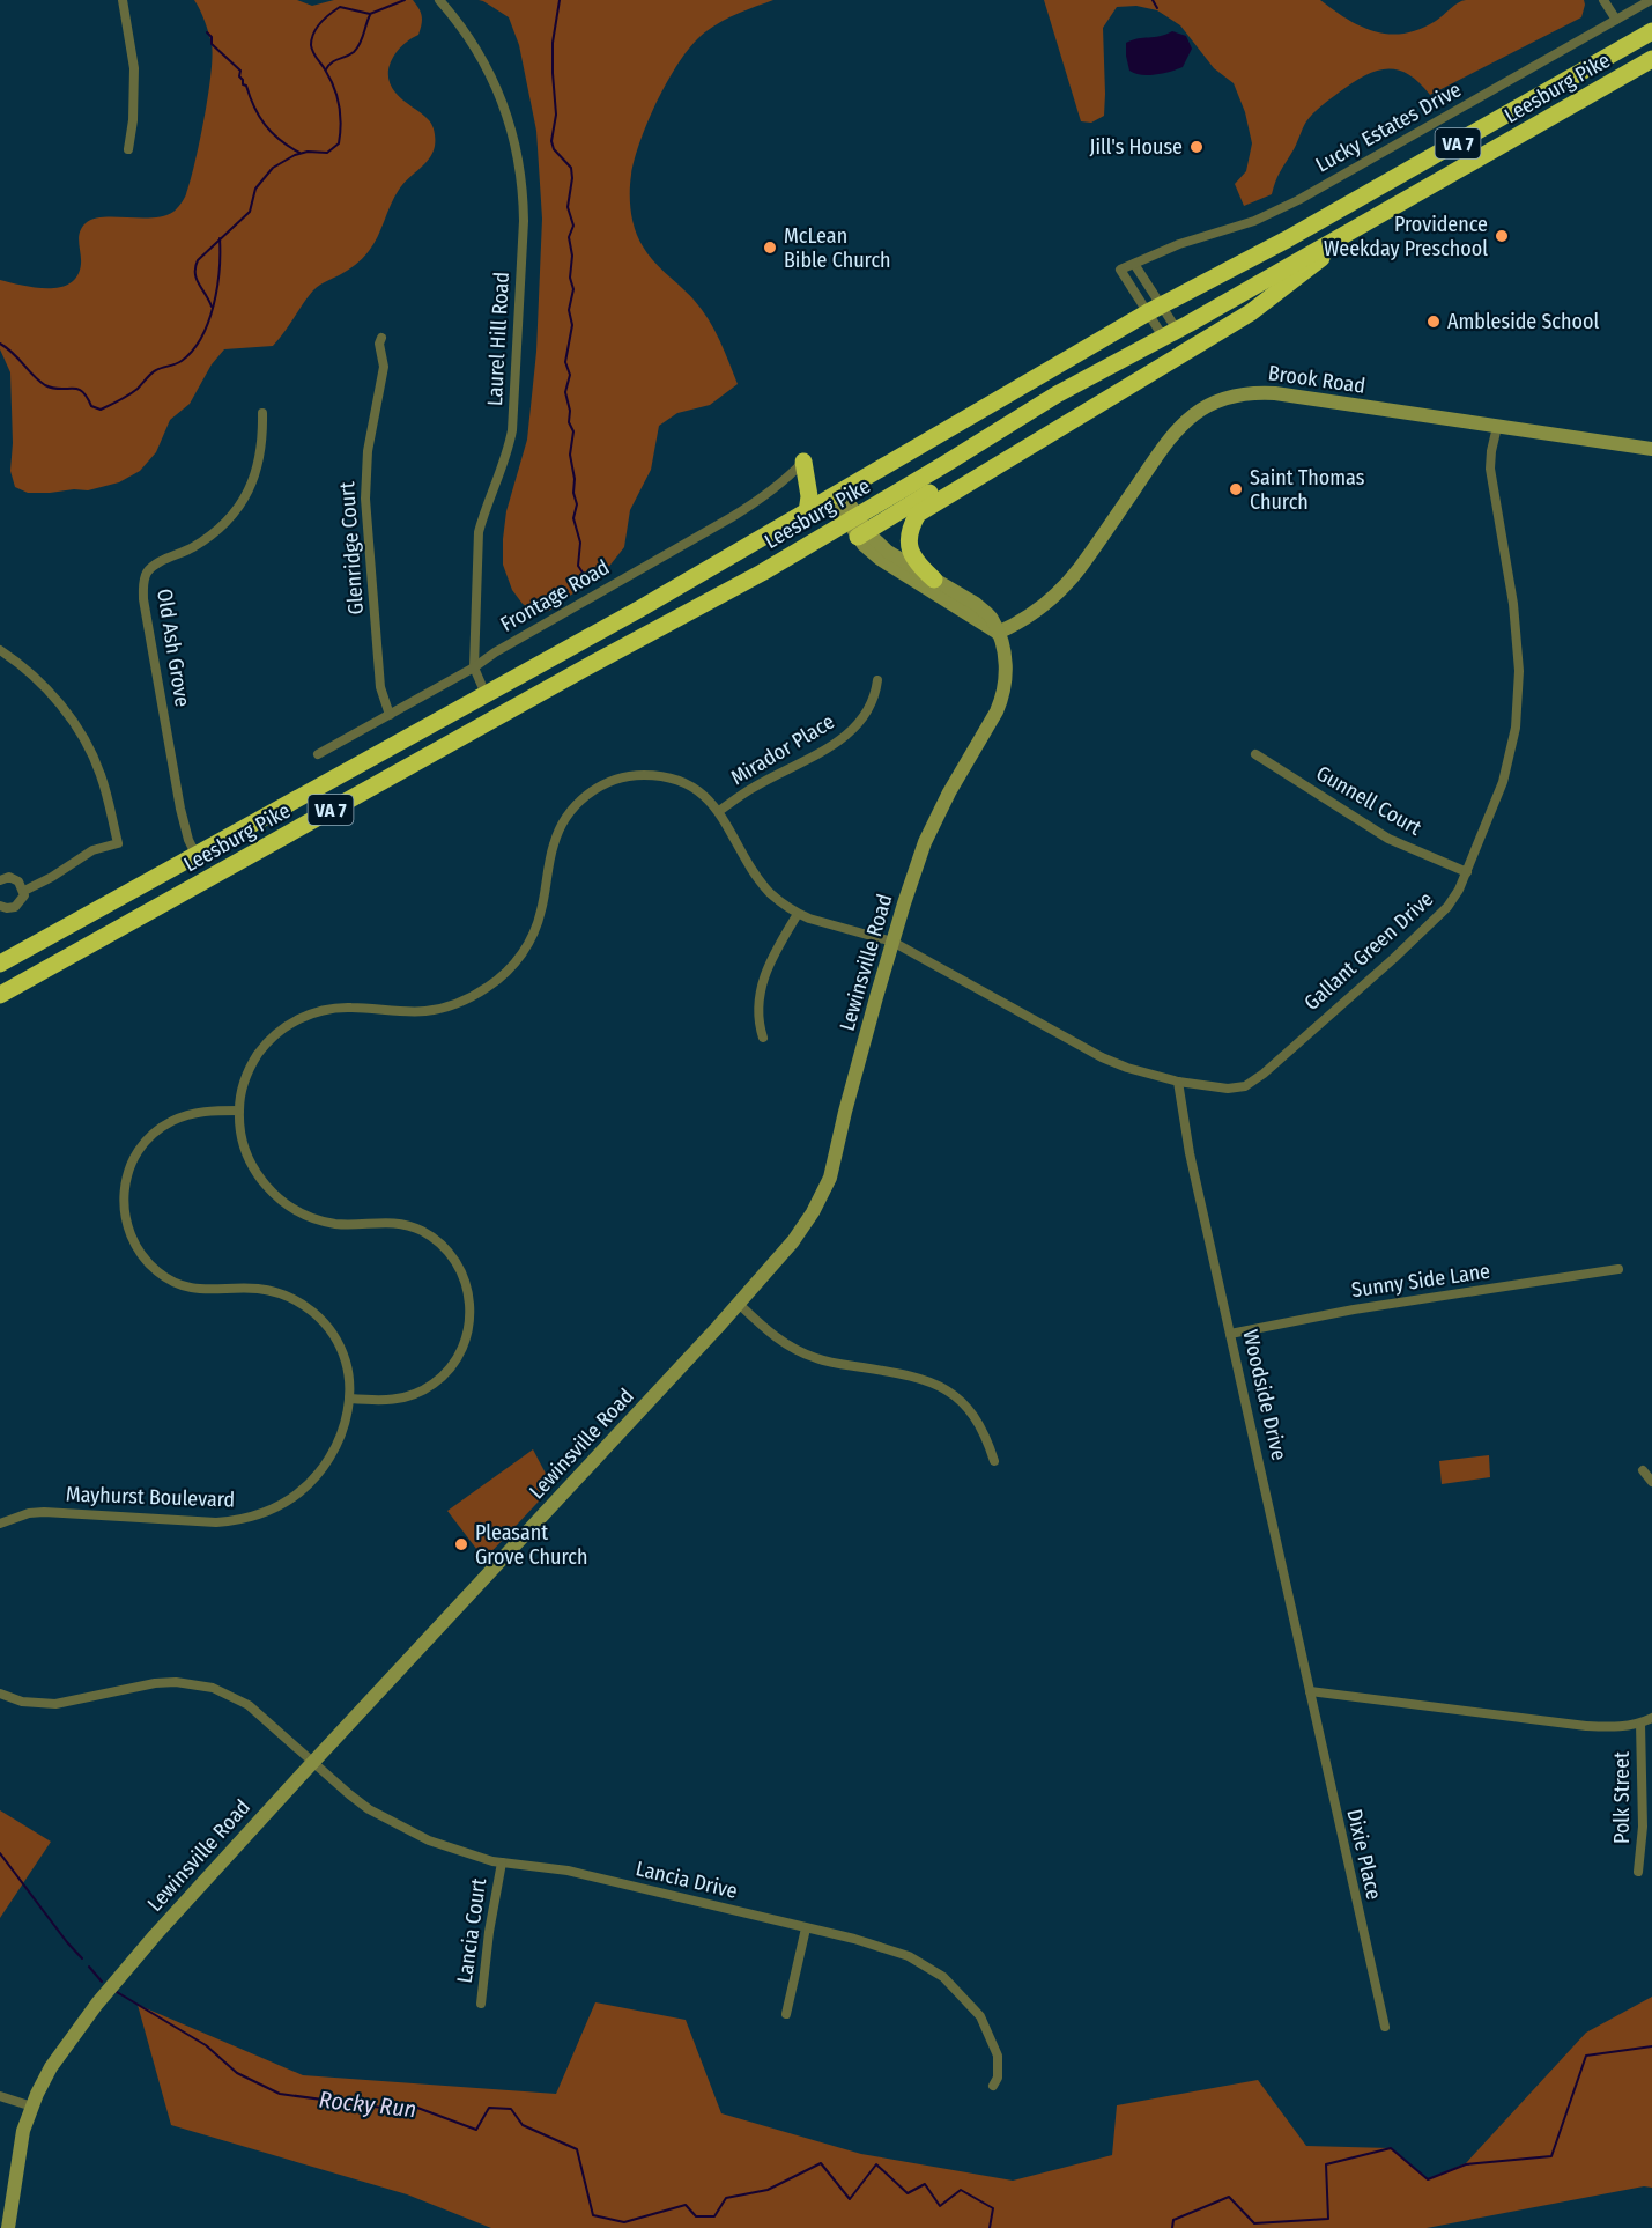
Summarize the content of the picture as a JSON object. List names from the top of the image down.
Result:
{
  "streets": {
    "highway": ["Leesburg Pike", "VA 7"],
    "main road": ["Brook Road", "Lewinsville Road"],
    "street": [
      "Lucky Estates Drive",
      "Laurel Hill Road",
      "Glenridge Court",
      "Frontage Road",
      "Old Ash Grove",
      "Mirador Place",
      "Gunnell Court",
      "Gallant Green Drive",
      "Sunny Side Lane",
      "Woodside Drive",
      "Mayhurst Boulevard",
      "Polk Street",
      "Dixie Place",
      "Lancia Drive",
      "Lancia Court"
    ]
  },
  "crossings": [
    ["Leesburg Pike", "Lucky Estates Drive"],
    ["Leesburg Pike", "Laurel Hill Road"],
    ["Leesburg Pike", "Old Ash Grove"],
    ["Leesburg Pike", "Lewinsville Road"],
    ["Laurel Hill Road", "Frontage Road"],
    ["Brook Road", "Gallant Green Drive"],
    ["Brook Road", "Lewinsville Road"],
    ["Glenridge Court", "Frontage Road"],
    ["Gunnell Court", "Gallant Green Drive"],
    ["Gallant Green Drive", "Woodside Drive"],
    ["Lewinsville Road", "Lancia Drive"],
    ["Sunny Side Lane", "Woodside Drive"],
    ["Woodside Drive", "Dixie Place"],
    ["Lancia Drive", "Lancia Court"]
  ],
  "water": ["Rocky Run"],
  "places": [
    "Jill's House",
    "Providence Weekday Preschool",
    "McLean Bible Church",
    "Ambleside School",
    "Saint Thomas Church",
    "Pleasant Grove Church"
  ]
}
